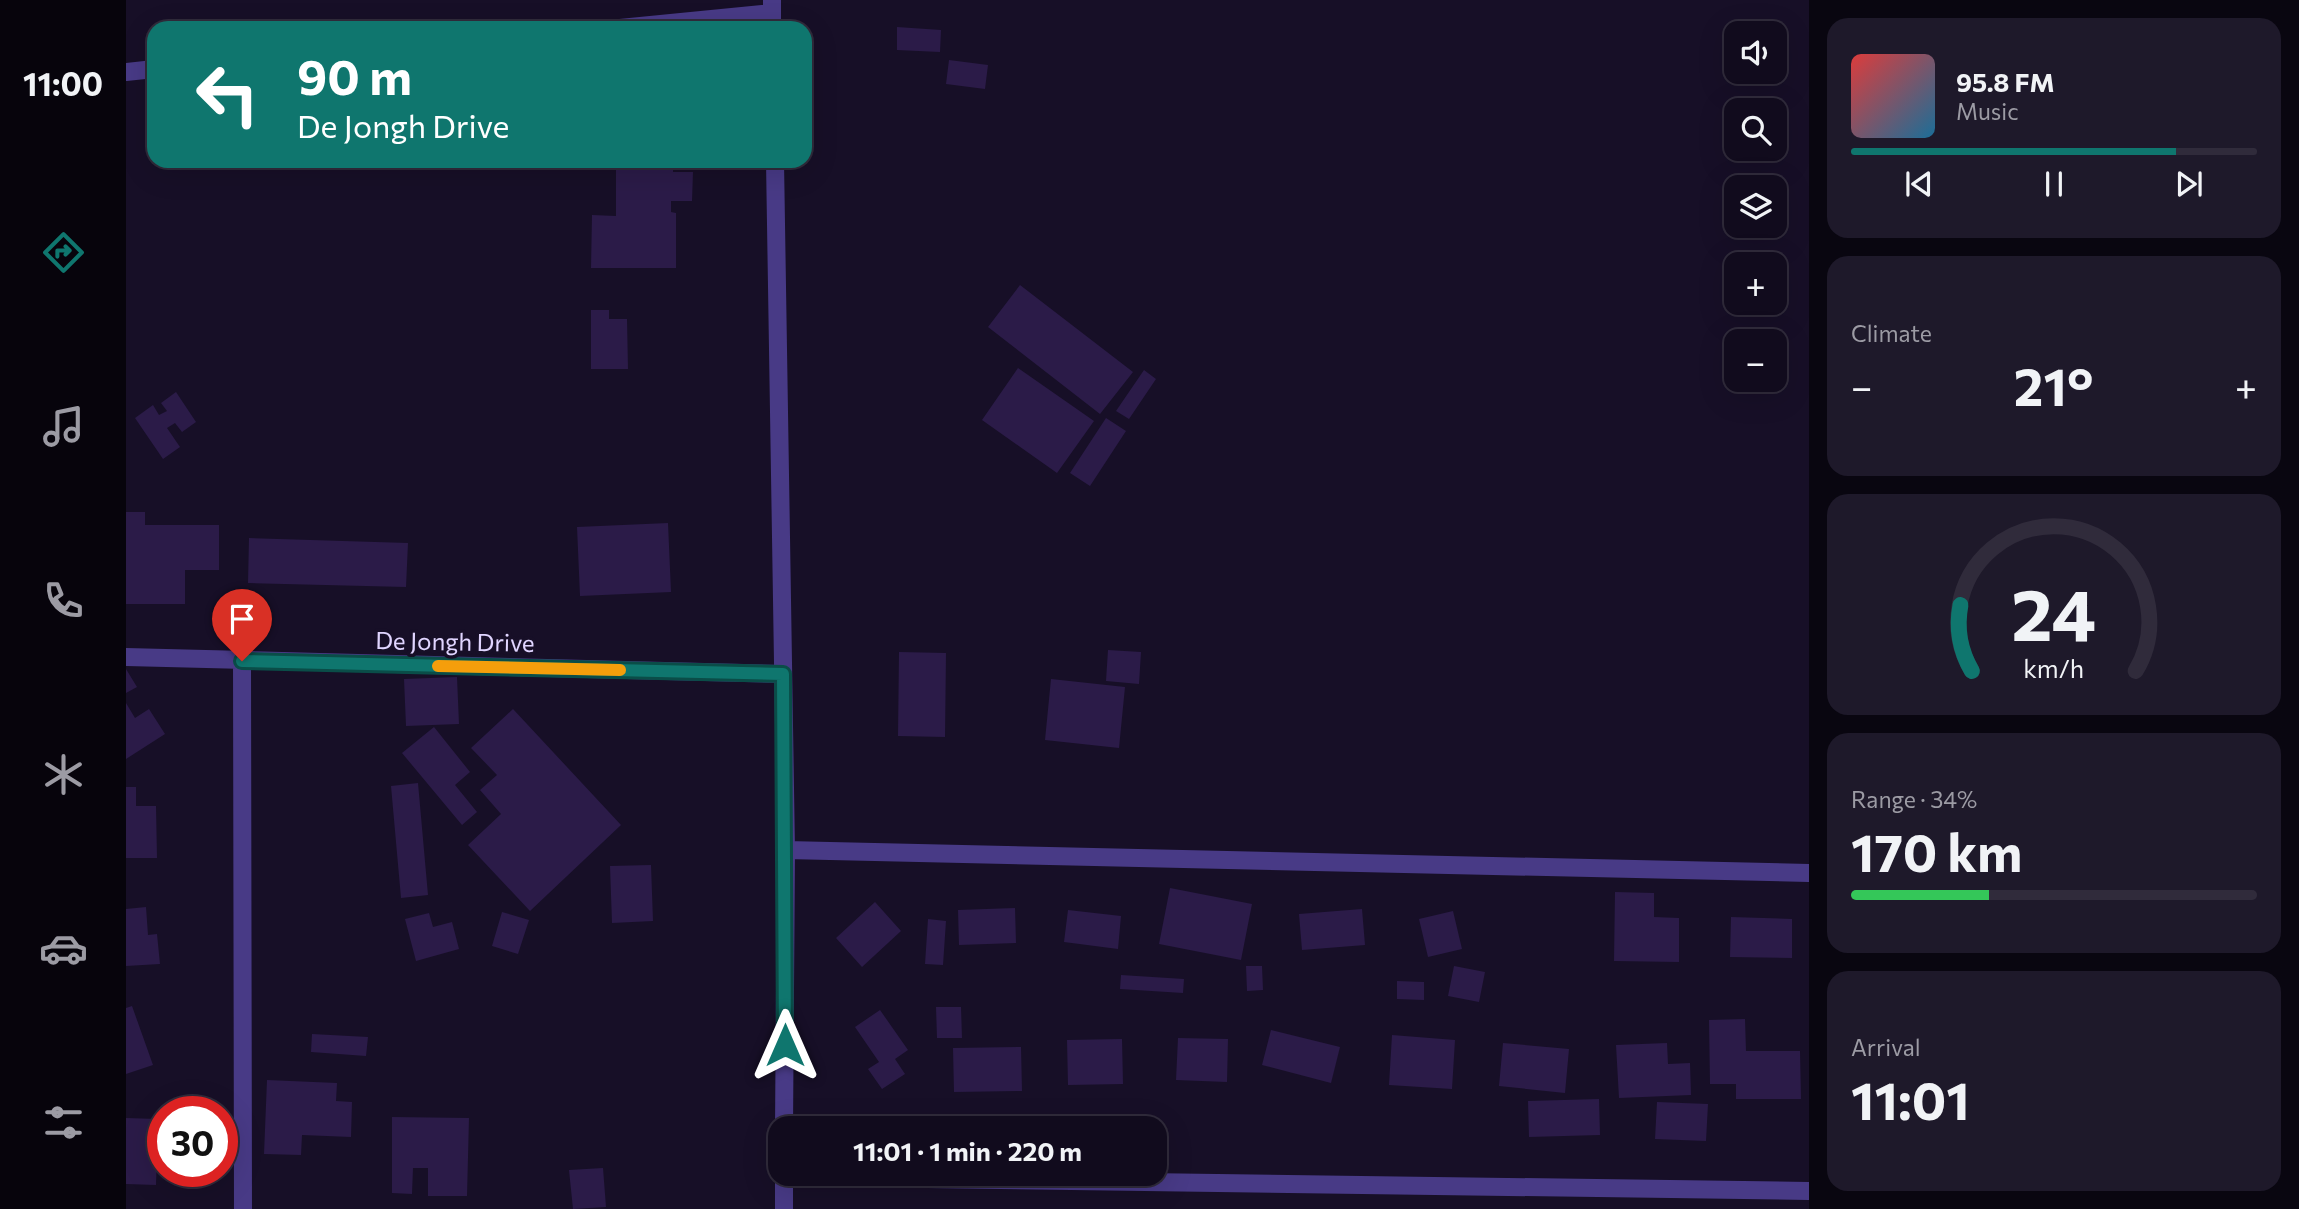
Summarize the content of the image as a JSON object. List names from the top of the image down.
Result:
{
  "streets": {
    "street": ["De Jongh Drive"]
  },
  "page": {
    "tabs": "11:00",
    "map_buttons": ["+", "−"],
    "turn": ["90 m", "De Jongh Drive"],
    "song": ["95.8 FM", "Music"],
    "tile": [
      "Climate",
      ["Range · 34%", "170 km"],
      ["Arrival", "11:01"]
    ],
    "heat": ["−", "21°", "+"],
    "limit": "30",
    "trip": "11:01 · 1 min · 220 m",
    "gauge": ["24", "km/h"]
  }
}
